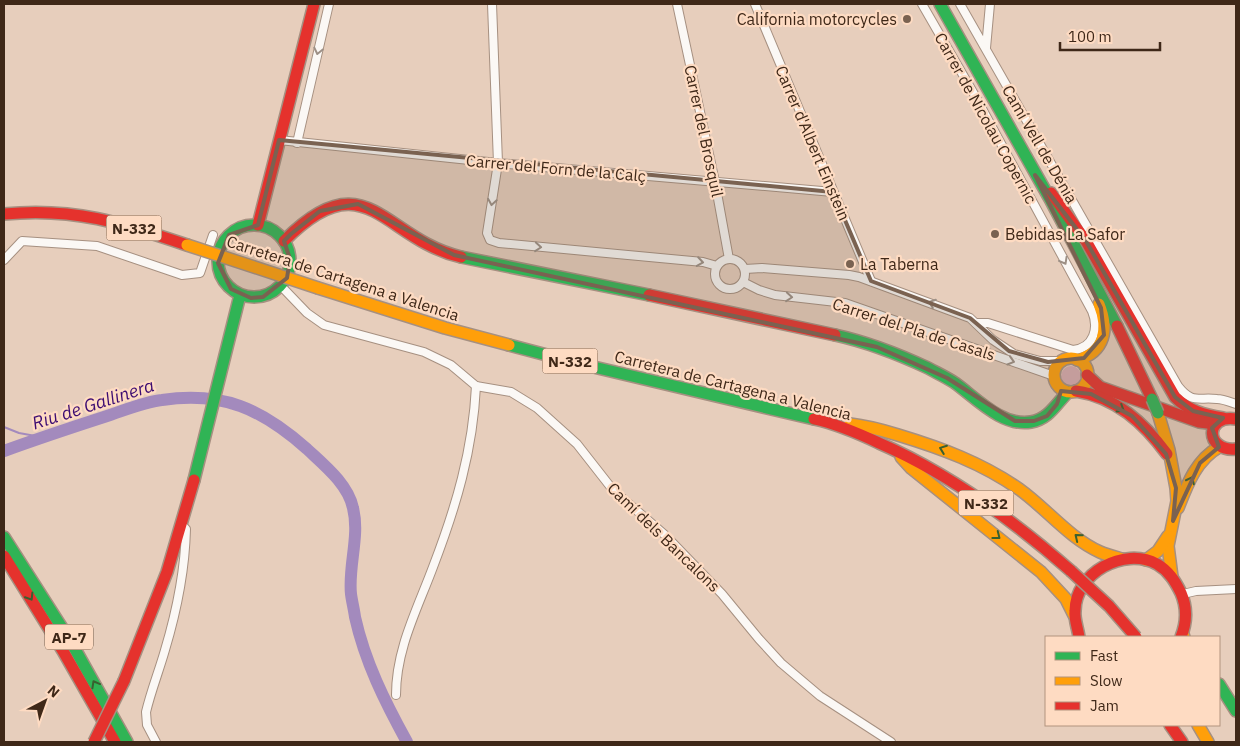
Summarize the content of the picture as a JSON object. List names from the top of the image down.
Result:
{
  "streets": {
    "main road": ["N-332", "Carretera de Cartagena a Valencia", "AP-7"],
    "street": [
      "Carrer de Nicolau Copernic",
      "Carrer del Brosquil",
      "Carrer d'Albert Einstein",
      "Camí Vell de Dénia",
      "Carrer del Forn de la Calç",
      "Carrer del Pla de Casals",
      "Camí dels Bancalons"
    ]
  },
  "crossings": [
    ["Carrer de Nicolau Copernic", "Carrer del Pla de Casals"],
    ["Carrer del Brosquil", "Carrer del Forn de la Calç"],
    ["Carrer del Brosquil", "Carrer del Pla de Casals"],
    ["Carrer d'Albert Einstein", "Carrer del Forn de la Calç"],
    ["Carrer d'Albert Einstein", "Carrer del Pla de Casals"]
  ],
  "one_way": ["Carrer de Nicolau Copernic"],
  "water": ["Riu de Gallinera"],
  "places": ["California motorcycles", "Bebidas La Safor", "La Taberna"],
  "legend": ["Fast", "Slow", "Jam"],
  "scale_bar": "100 m",
  "north": "top right"
}
